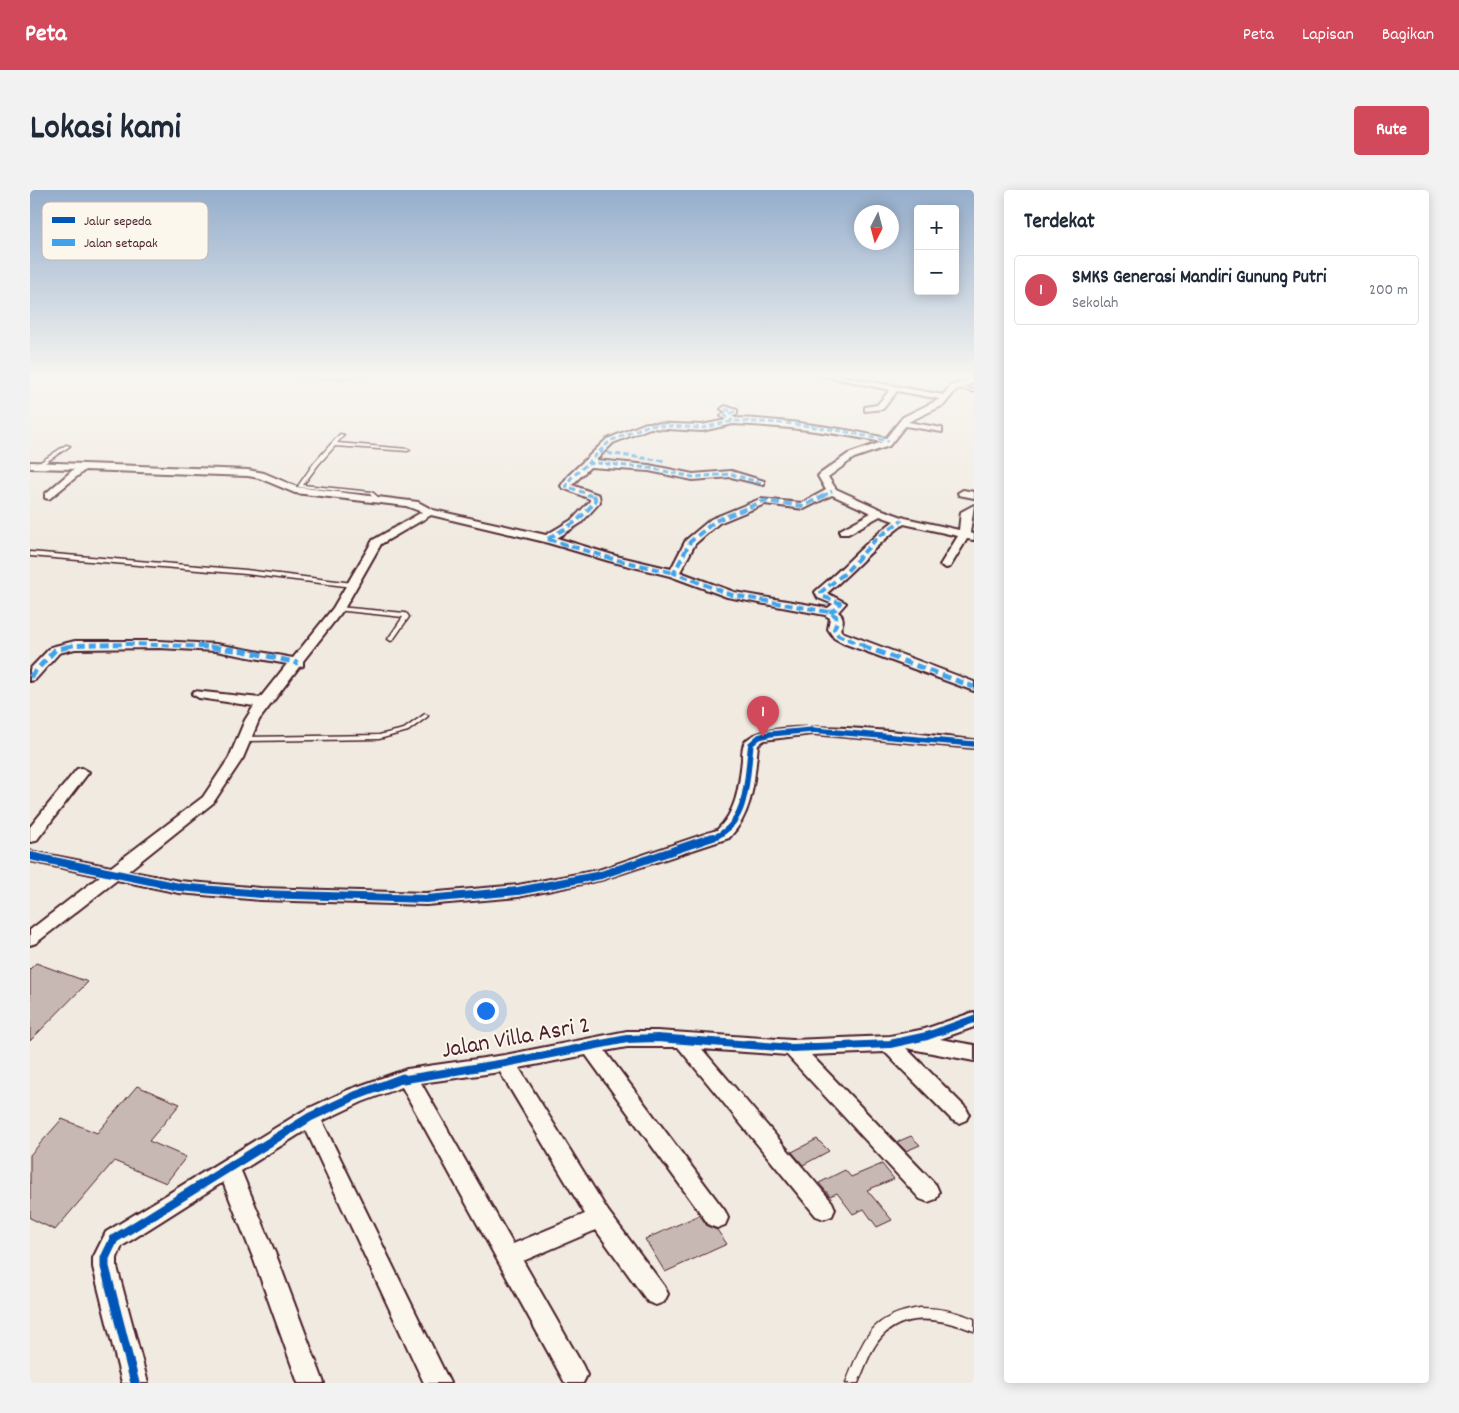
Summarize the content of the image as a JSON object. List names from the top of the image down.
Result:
{
  "streets": {
    "street": ["Jalan Villa Asri 2"]
  },
  "legend": ["Jalur sepeda", "Jalan setapak"],
  "north": "bottom",
  "page": {
    "header": "Peta",
    "nav": ["Peta", "Lapisan", "Bagikan"],
    "title": "Lokasi kami",
    "buttons": "Rute",
    "heading": "Terdekat",
    "map_buttons": ["+", "−"],
    "list": [
      {
        "mark": "1",
        "name": "SMKS Generasi Mandiri Gunung Putri",
        "note": "Sekolah",
        "value": "200 m"
      }
    ],
    "pins": "1"
  }
}
